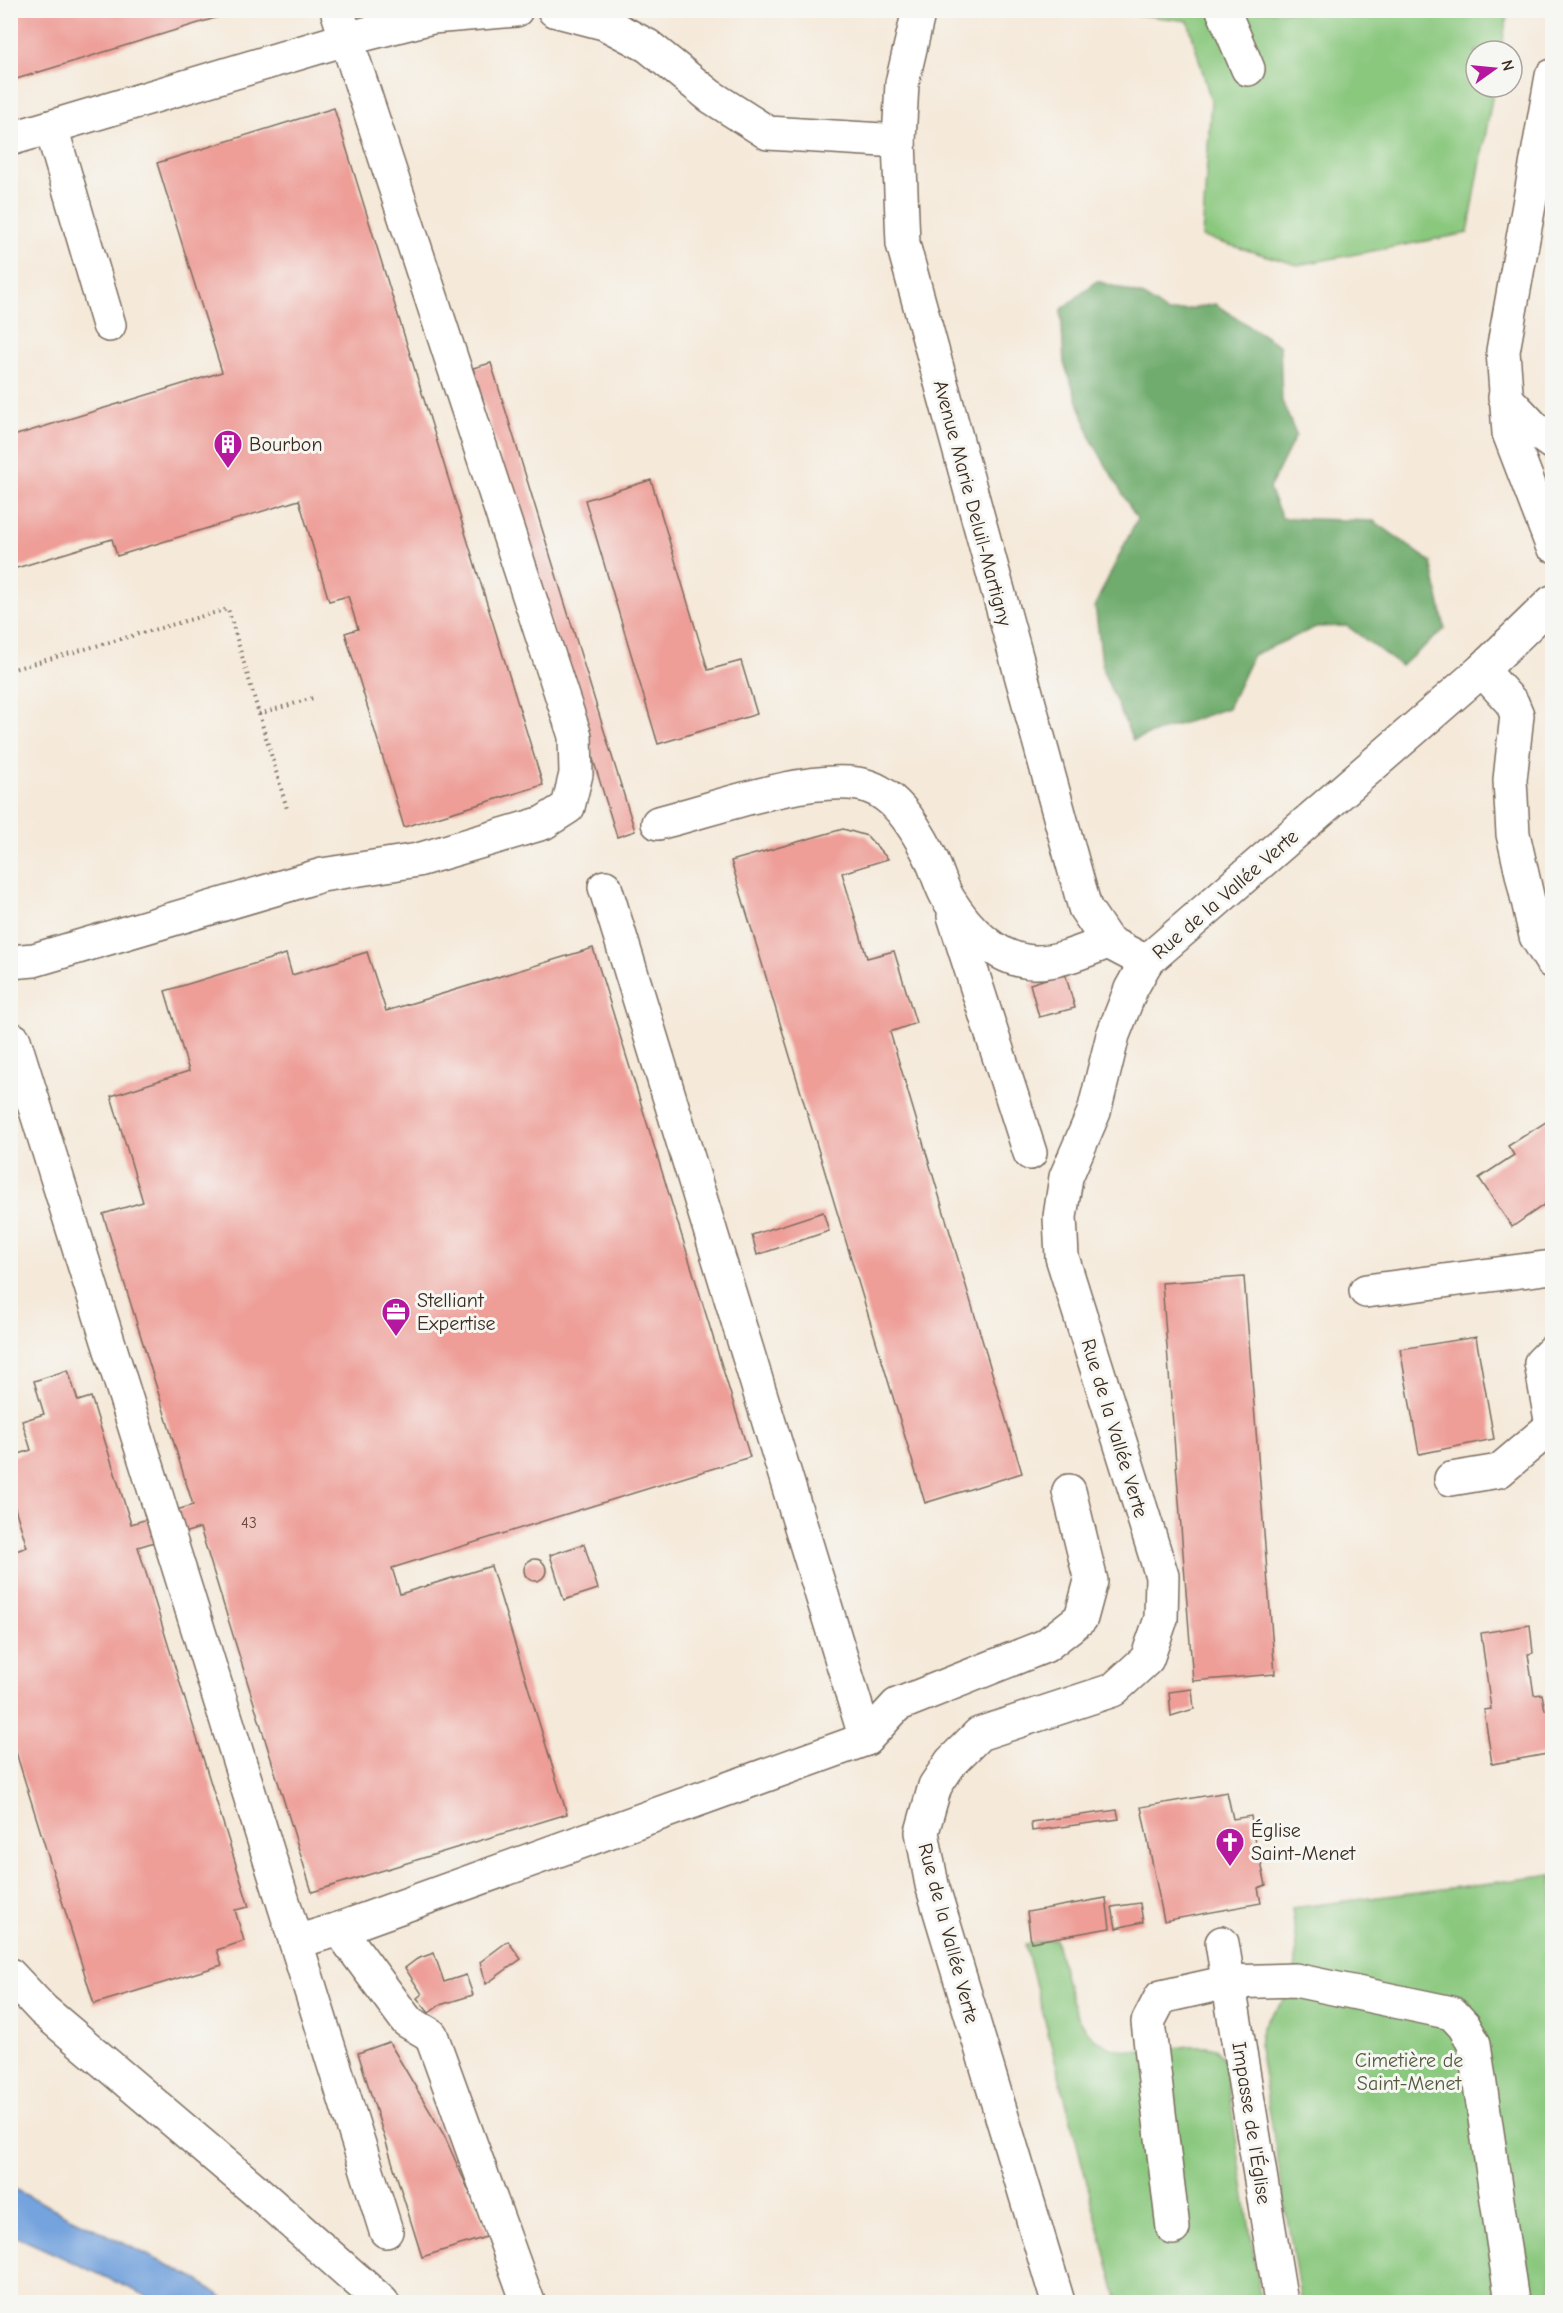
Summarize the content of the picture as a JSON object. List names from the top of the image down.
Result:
{
  "streets": {
    "street": ["Avenue Marie Deluil-Martigny", "Rue de la Vallée Verte", "Impasse de l'Église"]
  },
  "crossings": [
    ["Avenue Marie Deluil-Martigny", "Rue de la Vallée Verte"]
  ],
  "parks": ["Cimetière de Saint-Menet"],
  "places": {
    "building": ["Bourbon"],
    "office": ["Stelliant Expertise"],
    "church": ["Église Saint-Menet"]
  },
  "house_numbers": ["43"],
  "north": "right"
}
